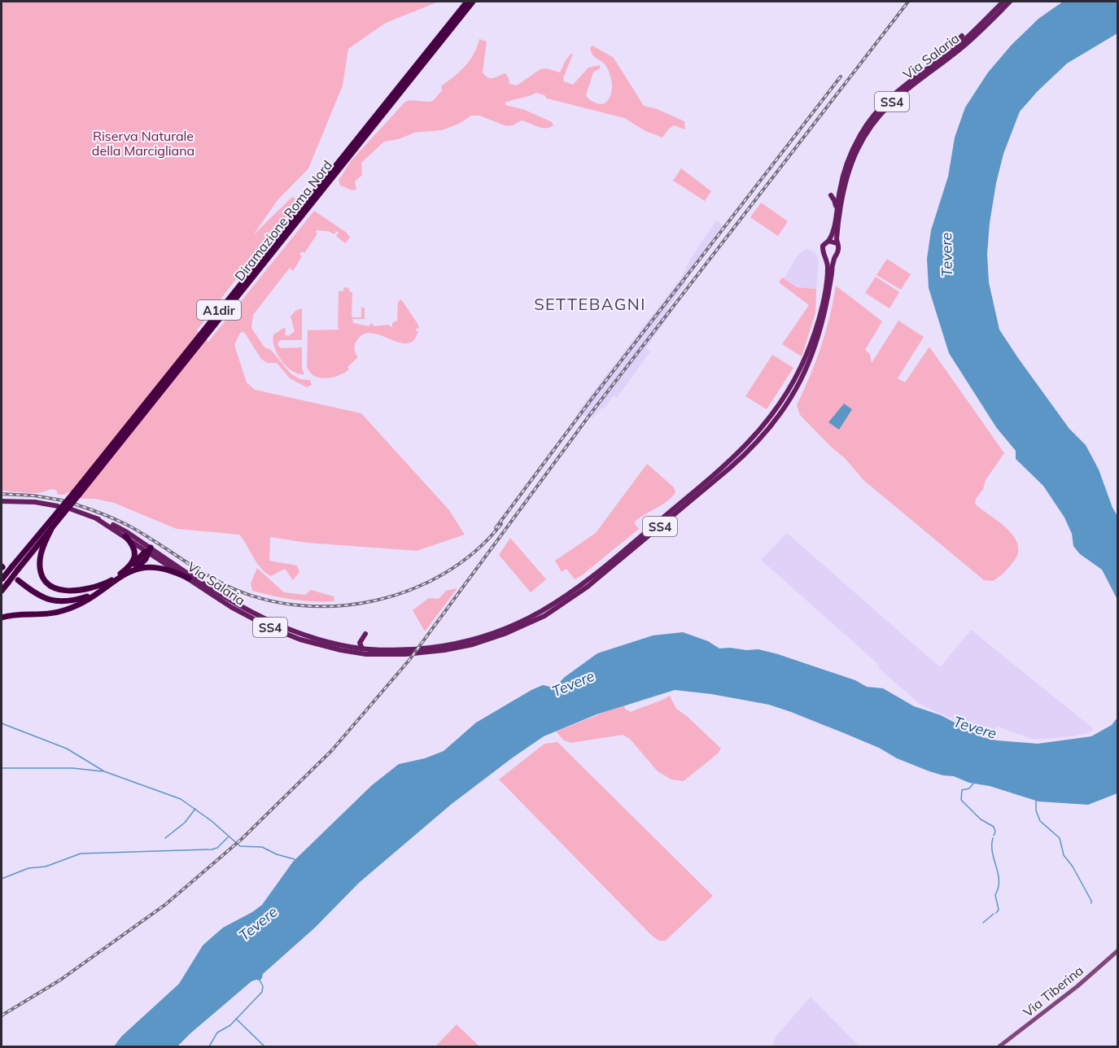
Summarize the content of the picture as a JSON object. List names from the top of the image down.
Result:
{
  "streets": {
    "highway": ["Diramazione Roma Nord", "A1dir"],
    "main road": ["Via Salaria", "SS4", "Via Tiberina"]
  },
  "crossings": [
    ["Via Salaria", "SS4"]
  ],
  "districts": ["SETTEBAGNI"],
  "water": ["Tevere"],
  "parks": ["Riserva Naturale della Marcigliana"]
}
